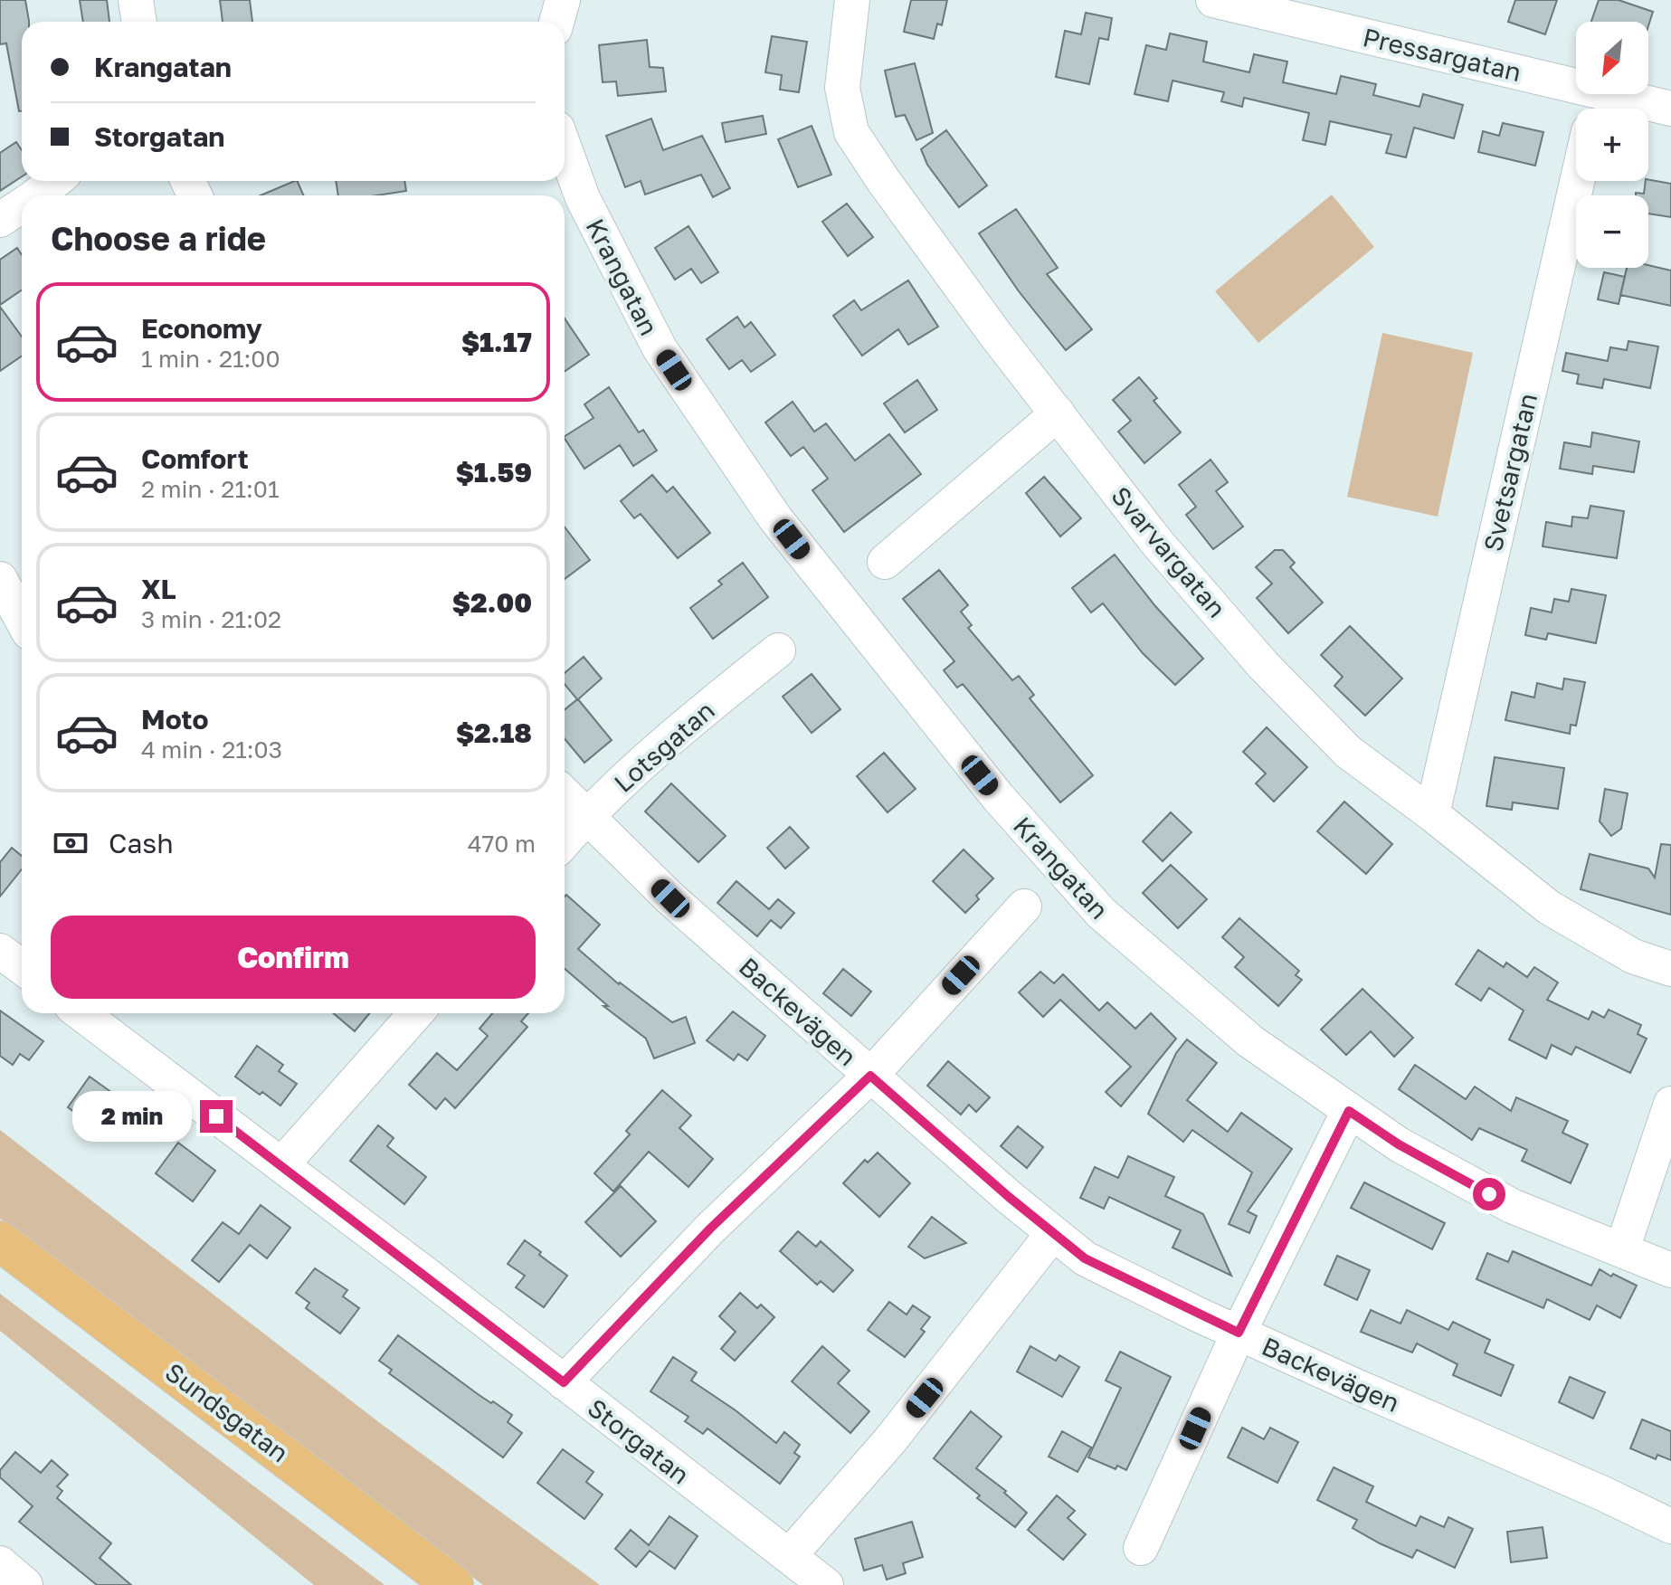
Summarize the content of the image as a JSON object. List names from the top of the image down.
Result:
{
  "streets": {
    "main road": ["Sundsgatan"],
    "street": [
      "Pressargatan",
      "Krangatan",
      "Svetsargatan",
      "Svarvargatan",
      "Lotsgatan",
      "Backevägen",
      "Storgatan"
    ]
  },
  "crossings": [
    ["Svetsargatan", "Svarvargatan"],
    ["Lotsgatan", "Backevägen"]
  ],
  "north": "bottom left",
  "page": {
    "map_buttons": ["+", "−"],
    "banner": ["Krangatan", "Storgatan"],
    "heading": "Choose a ride",
    "list": [
      {
        "name": "Economy",
        "note": "1 min · 21:00",
        "value": "$1.17"
      },
      {
        "name": "Comfort",
        "note": "2 min · 21:01",
        "value": "$1.59"
      },
      {
        "name": "XL",
        "note": "3 min · 21:02",
        "value": "$2.00"
      },
      {
        "name": "Moto",
        "note": "4 min · 21:03",
        "value": "$2.18"
      }
    ],
    "pay": ["Cash", "470 m"],
    "buttons": "Confirm",
    "bubble": "2 min"
  }
}
